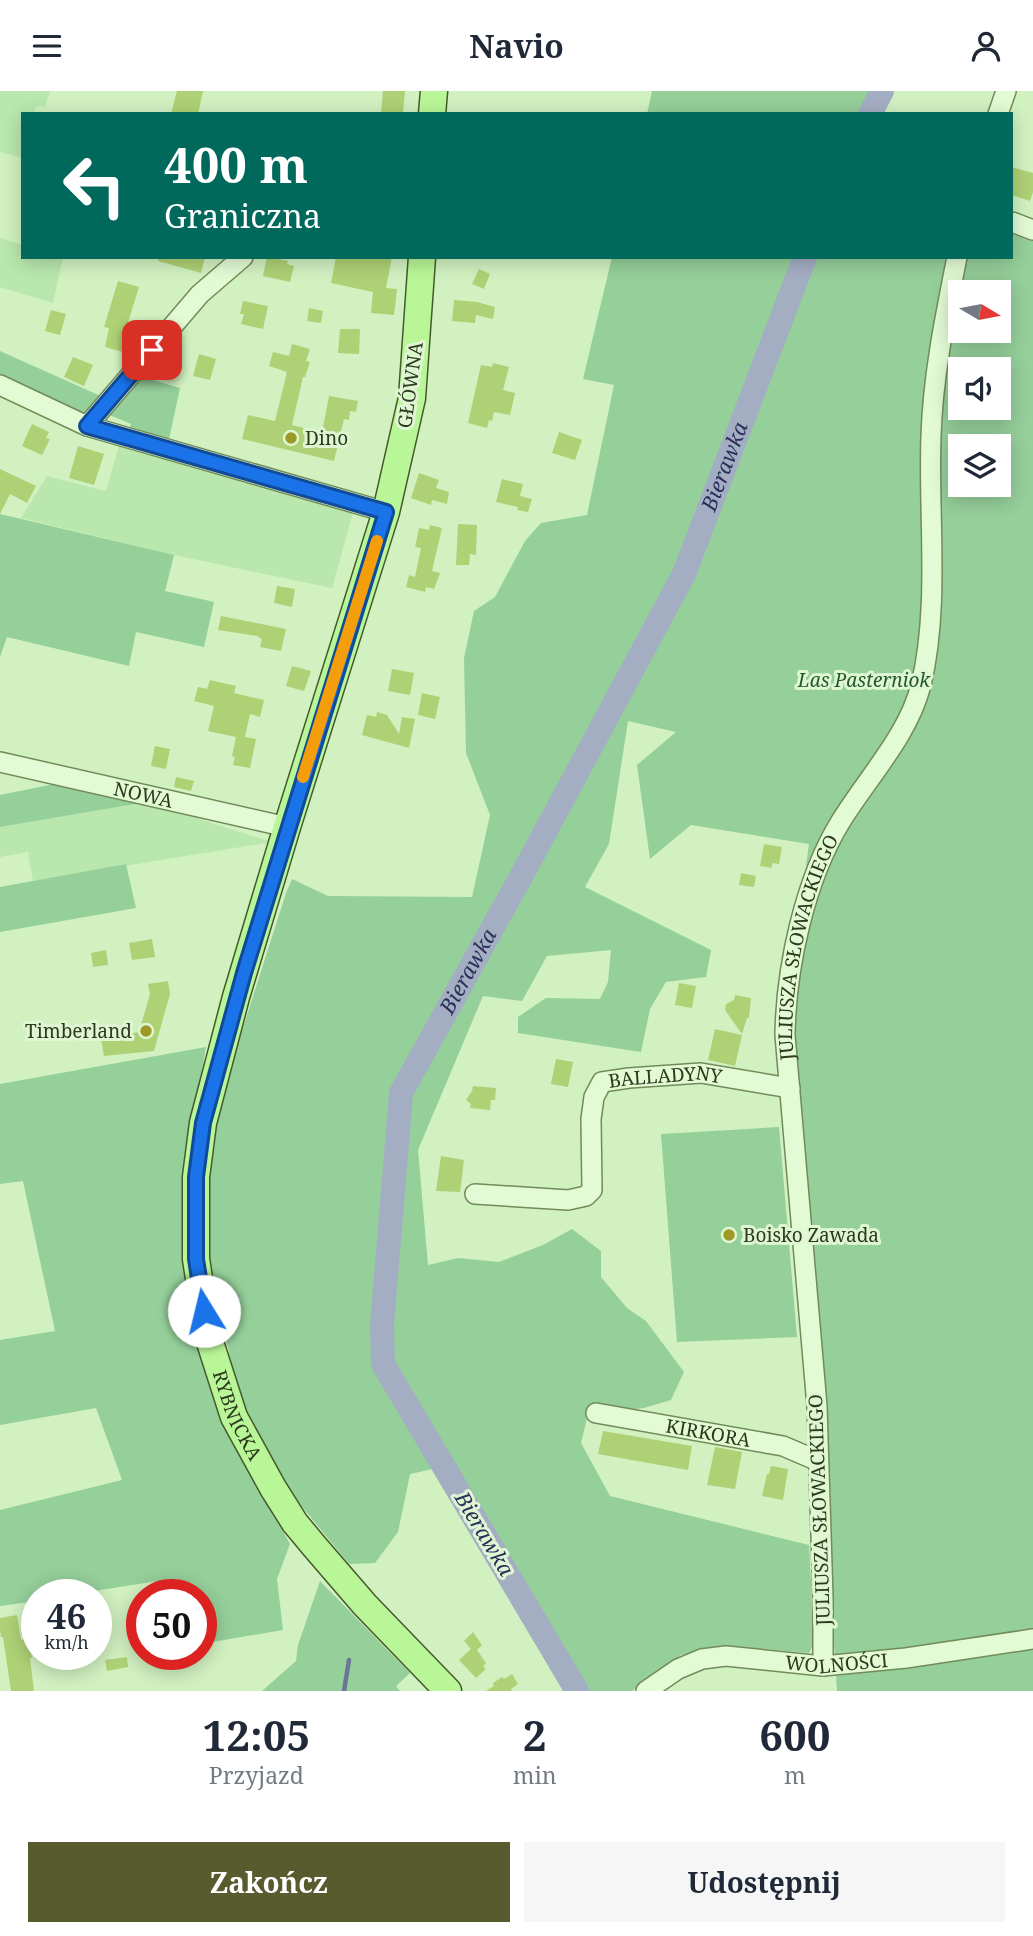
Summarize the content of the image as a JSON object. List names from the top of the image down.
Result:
{
  "streets": {
    "main road": ["GŁÓWNA", "RYBNICKA"],
    "street": [
      "NOWA",
      "JULIUSZA SŁOWACKIEGO",
      "BALLADYNY",
      "KIRKORA",
      "WOLNOŚCI"
    ]
  },
  "crossings": [
    ["GŁÓWNA", "RYBNICKA"],
    ["NOWA", "RYBNICKA"],
    ["JULIUSZA SŁOWACKIEGO", "BALLADYNY"],
    ["JULIUSZA SŁOWACKIEGO", "KIRKORA"],
    ["JULIUSZA SŁOWACKIEGO", "WOLNOŚCI"]
  ],
  "water": ["Bierawka"],
  "parks": ["Las Pasterniok"],
  "places": ["Dino", "Timberland", "Boisko Zawada"],
  "north": "right",
  "page": {
    "header": "Navio",
    "turn": ["400 m", "Graniczna"],
    "speed": "46 km/h",
    "limit": "50",
    "eta": [
      "12:05",
      "Przyjazd",
      "2",
      "min",
      "600",
      "m"
    ],
    "buttons": ["Zakończ", "Udostępnij"]
  }
}
